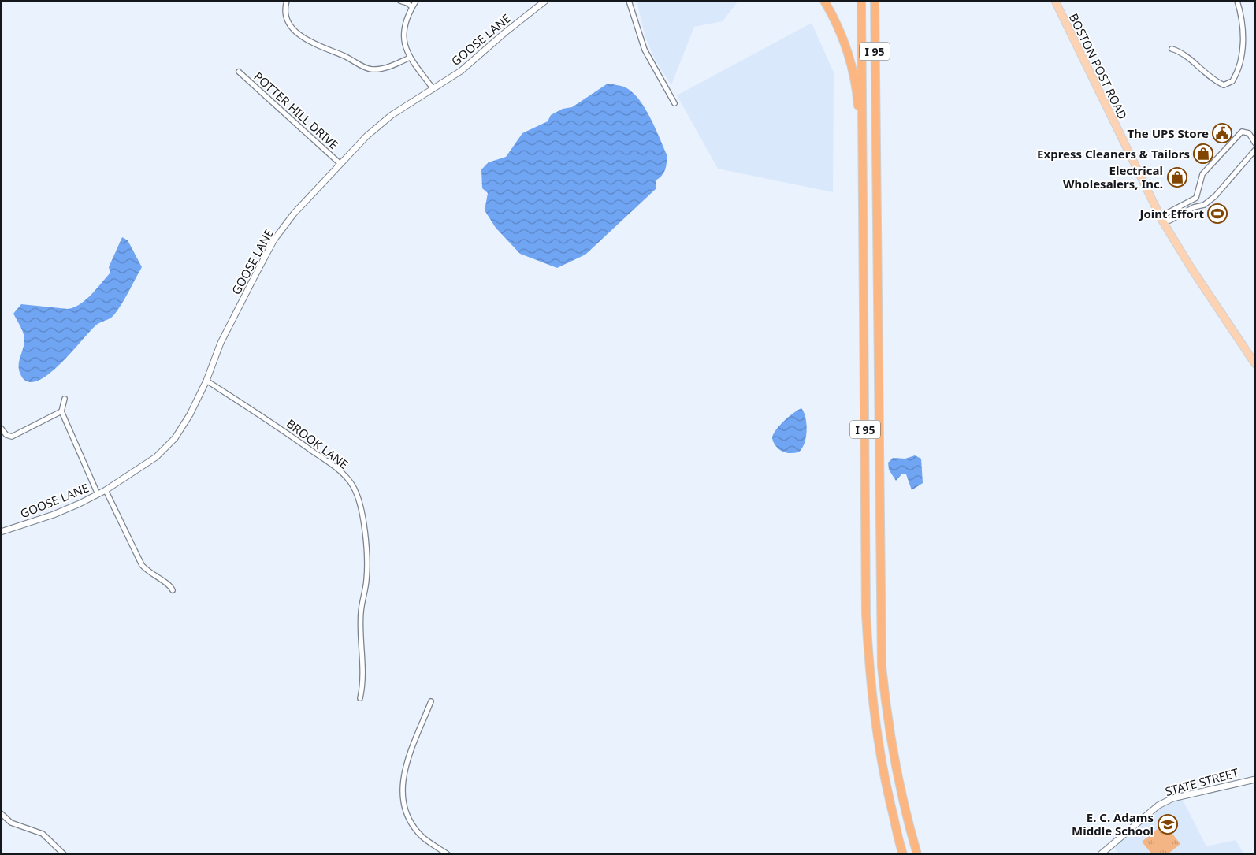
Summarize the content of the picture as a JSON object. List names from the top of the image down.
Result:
{
  "streets": {
    "highway": ["I 95"],
    "main road": ["BOSTON POST ROAD"],
    "street": [
      "GOOSE LANE",
      "POTTER HILL DRIVE",
      "BROOK LANE",
      "STATE STREET"
    ]
  },
  "crossings": [
    ["GOOSE LANE", "POTTER HILL DRIVE"],
    ["GOOSE LANE", "BROOK LANE"]
  ],
  "places": {
    "public building": ["The UPS Store"],
    "shop": ["Express Cleaners & Tailors", "Electrical Wholesalers, Inc."],
    "sports": ["Joint Effort"],
    "school or university": ["E. C. Adams Middle School"]
  }
}
